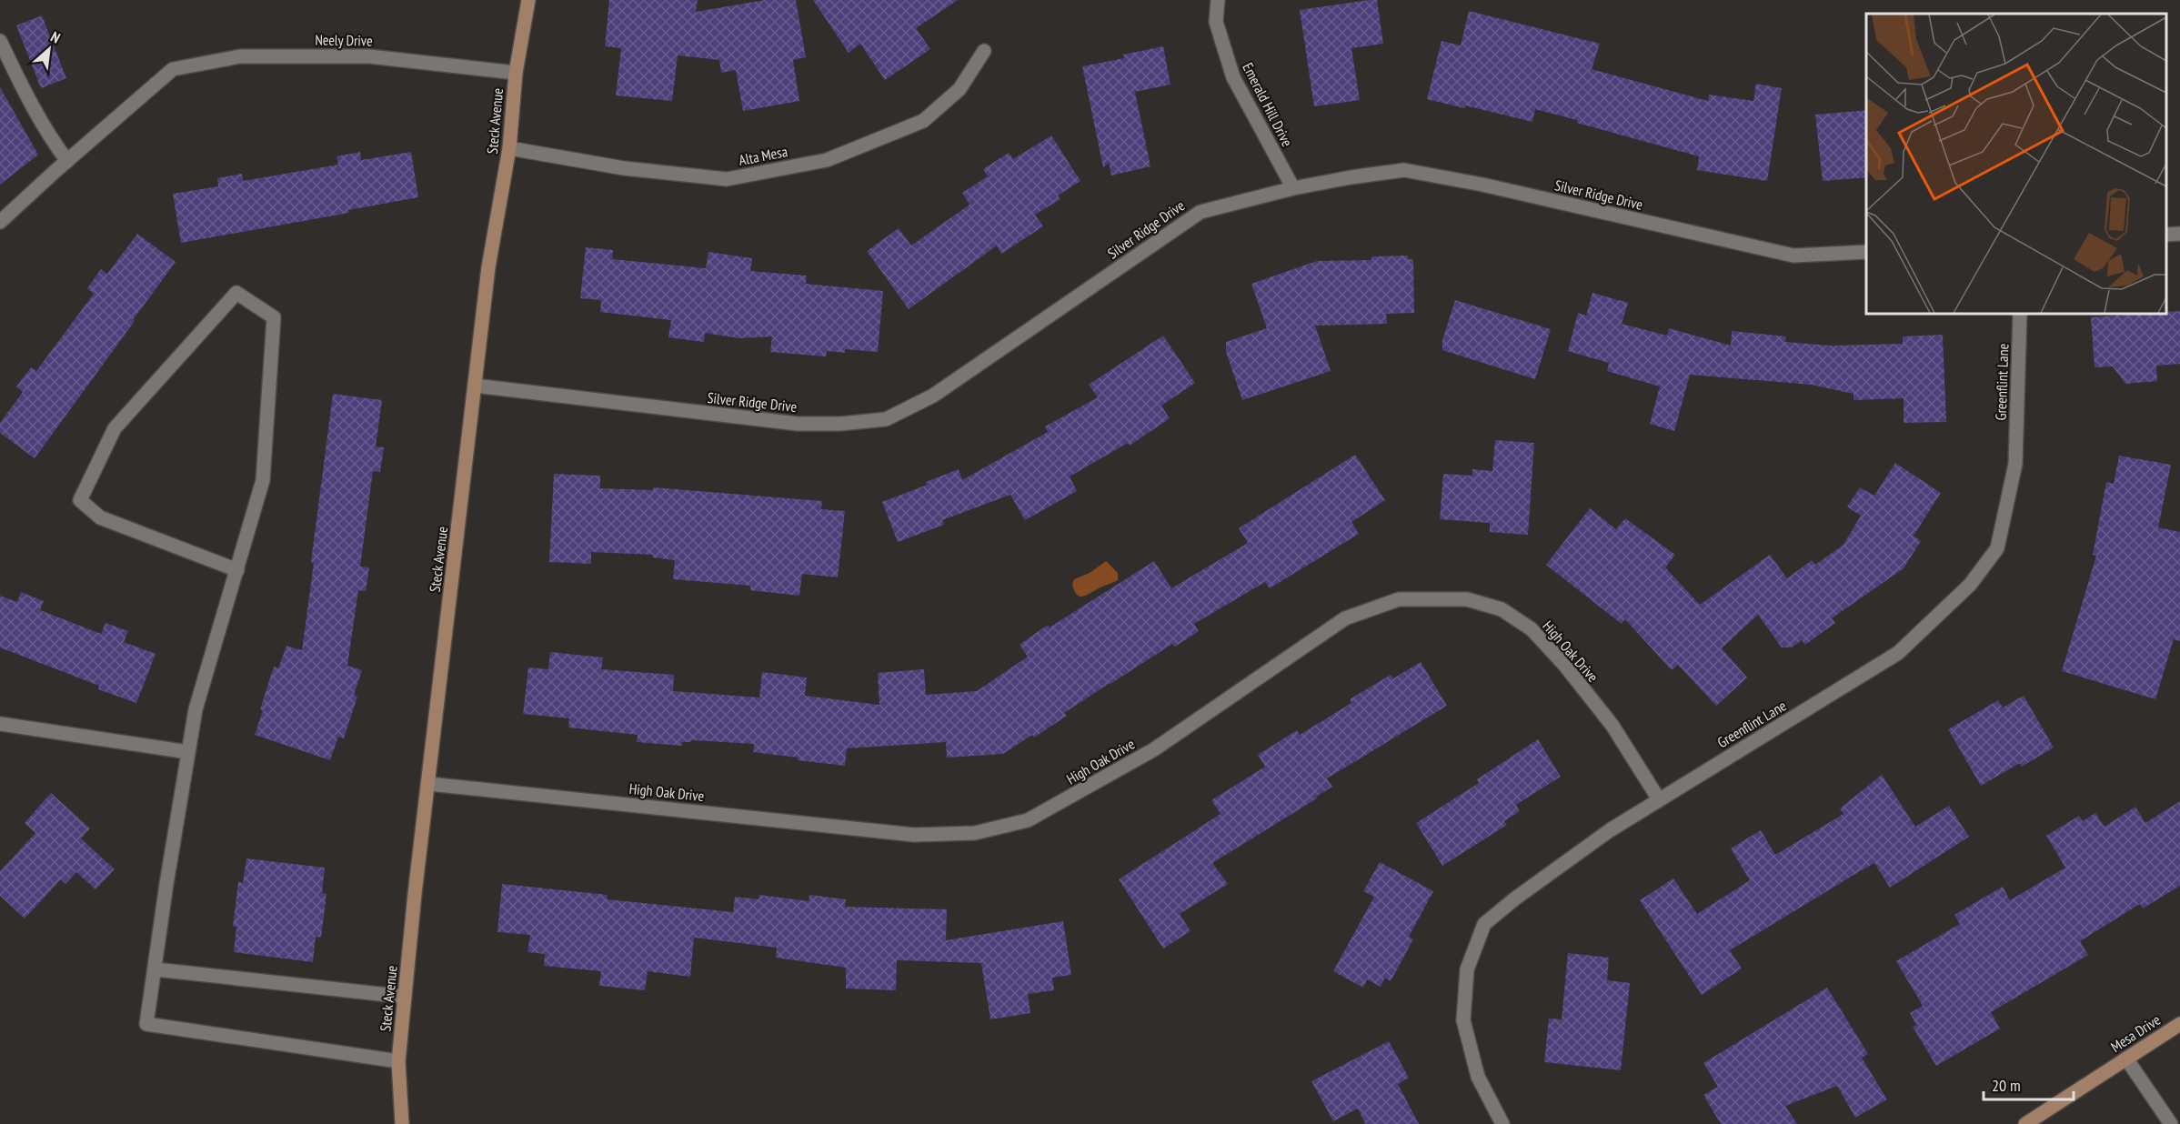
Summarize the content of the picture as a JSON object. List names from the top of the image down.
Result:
{
  "streets": {
    "street": [
      "Neely Drive",
      "Emerald Hill Drive",
      "Steck Avenue",
      "Alta Mesa",
      "Silver Ridge Drive",
      "Greenflint Lane",
      "High Oak Drive",
      "Mesa Drive"
    ]
  },
  "crossings": [
    ["Neely Drive", "Steck Avenue"],
    ["Emerald Hill Drive", "Silver Ridge Drive"],
    ["Steck Avenue", "Alta Mesa"],
    ["Steck Avenue", "Silver Ridge Drive"],
    ["Steck Avenue", "High Oak Drive"],
    ["Greenflint Lane", "High Oak Drive"]
  ],
  "scale_bar": "20 m",
  "north": "top right"
}
